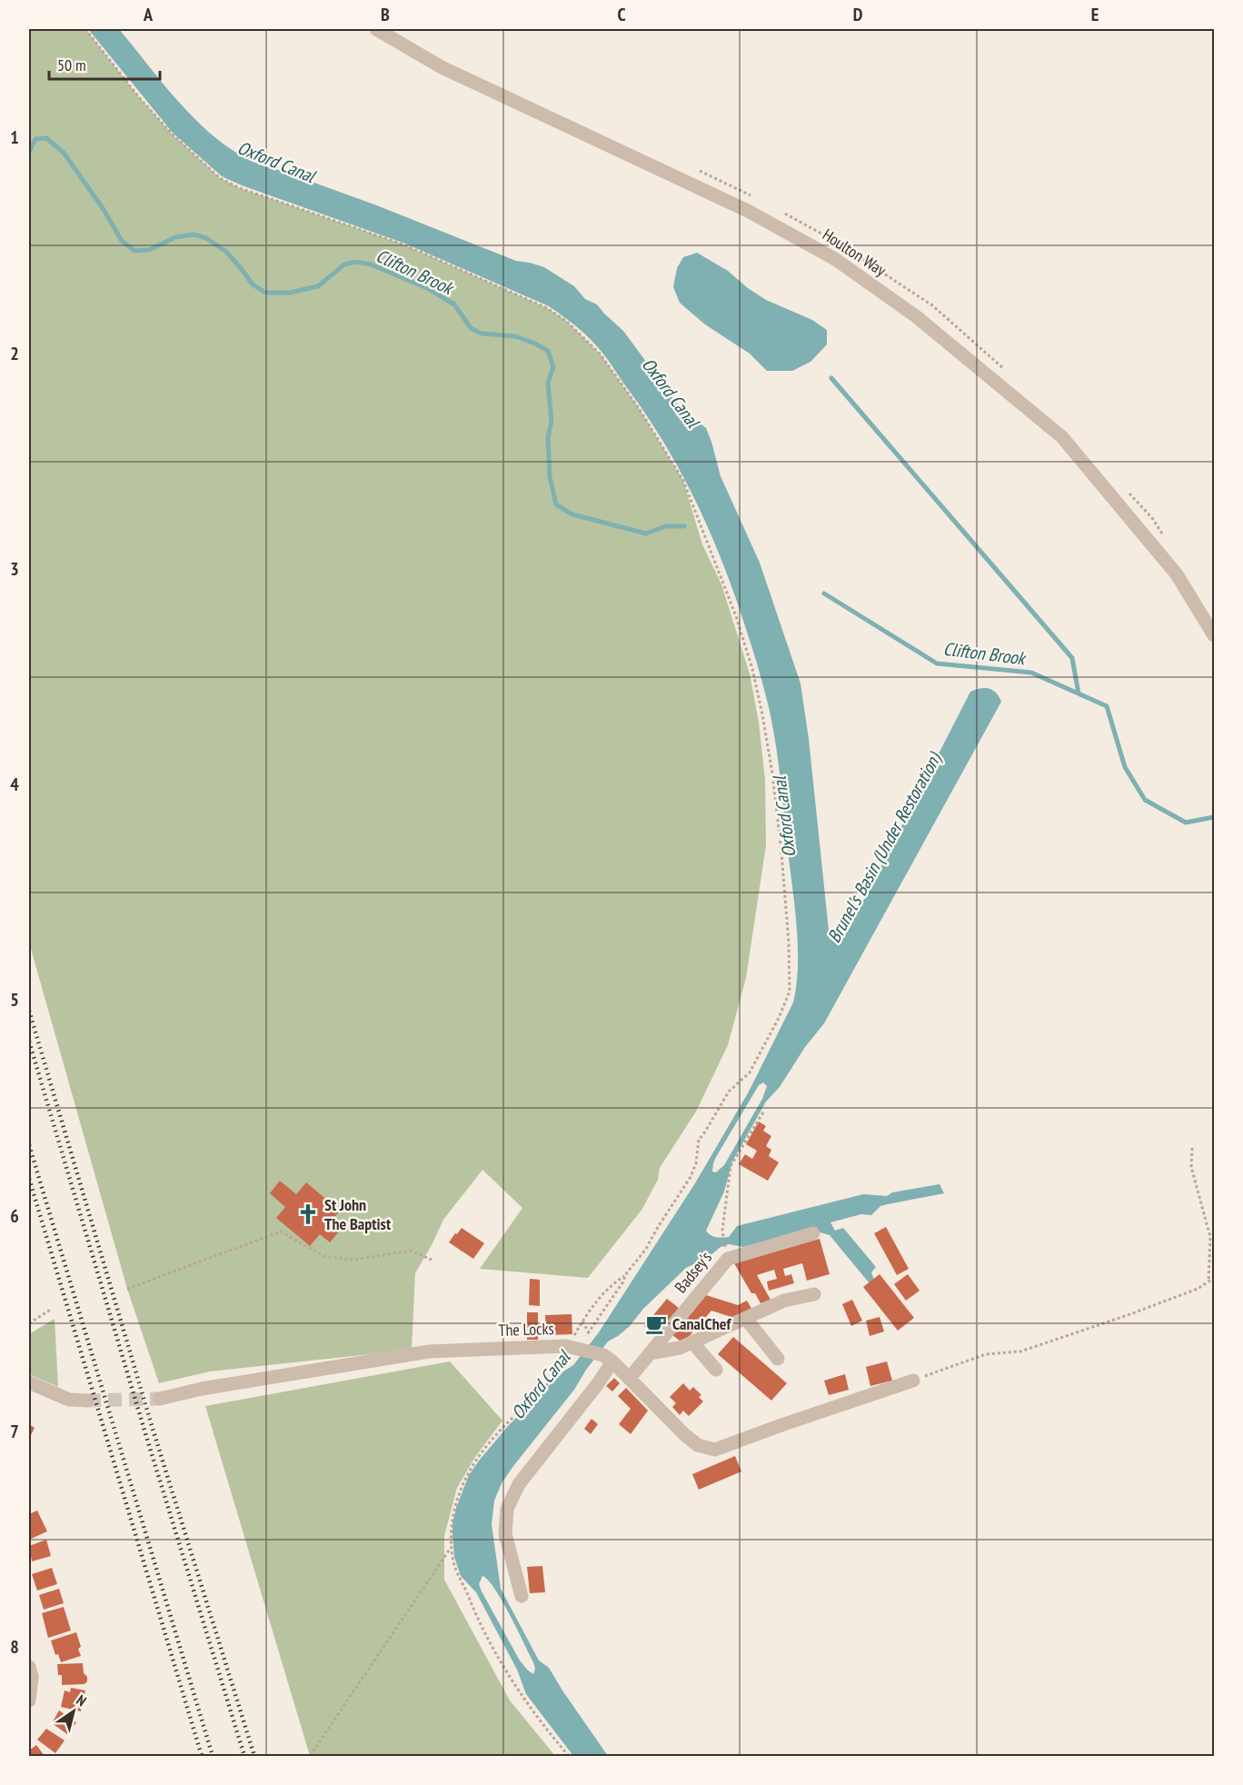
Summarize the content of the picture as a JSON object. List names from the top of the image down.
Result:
{
  "streets": {
    "street": ["Houlton Way", "Badsey's", "The Locks"]
  },
  "crossings": [
    ["Badsey's", "The Locks"]
  ],
  "water": ["Oxford Canal", "Clifton Brook", "Brunel's Basin (Under Restoration)"],
  "places": {
    "church": ["St John The Baptist"],
    "cafe": ["CanalChef"]
  },
  "scale_bar": "50 m",
  "north": "top right",
  "grid": {
    "columns": [
      "A",
      "B",
      "C",
      "D",
      "E"
    ],
    "rows": [
      "1",
      "2",
      "3",
      "4",
      "5",
      "6",
      "7",
      "8"
    ]
  }
}
